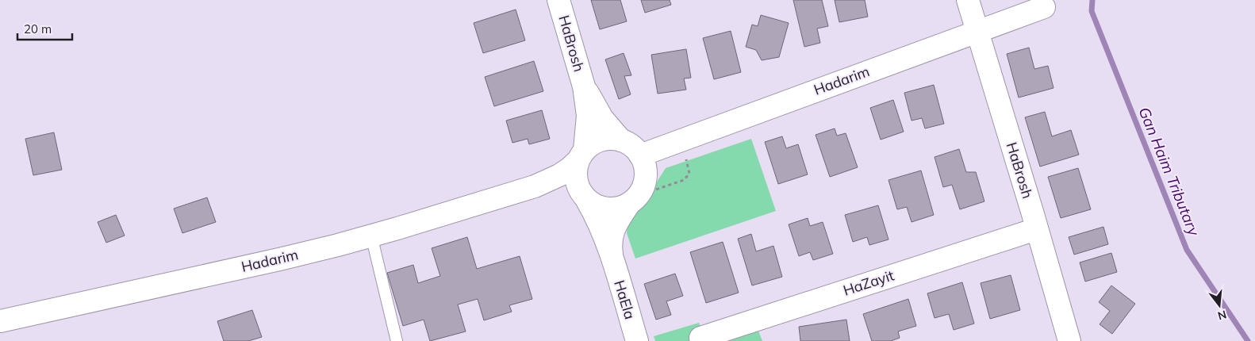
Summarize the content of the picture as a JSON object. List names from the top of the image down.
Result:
{
  "streets": {
    "street": [
      "HaBrosh",
      "Hadarim",
      "HaZayit",
      "HaEla"
    ]
  },
  "crossings": [
    ["HaBrosh", "Hadarim"],
    ["HaBrosh", "HaZayit"],
    ["HaBrosh", "HaEla"],
    ["Hadarim", "HaEla"]
  ],
  "water": ["Gan Haim Tributary"],
  "scale_bar": "20 m",
  "north": "bottom"
}
